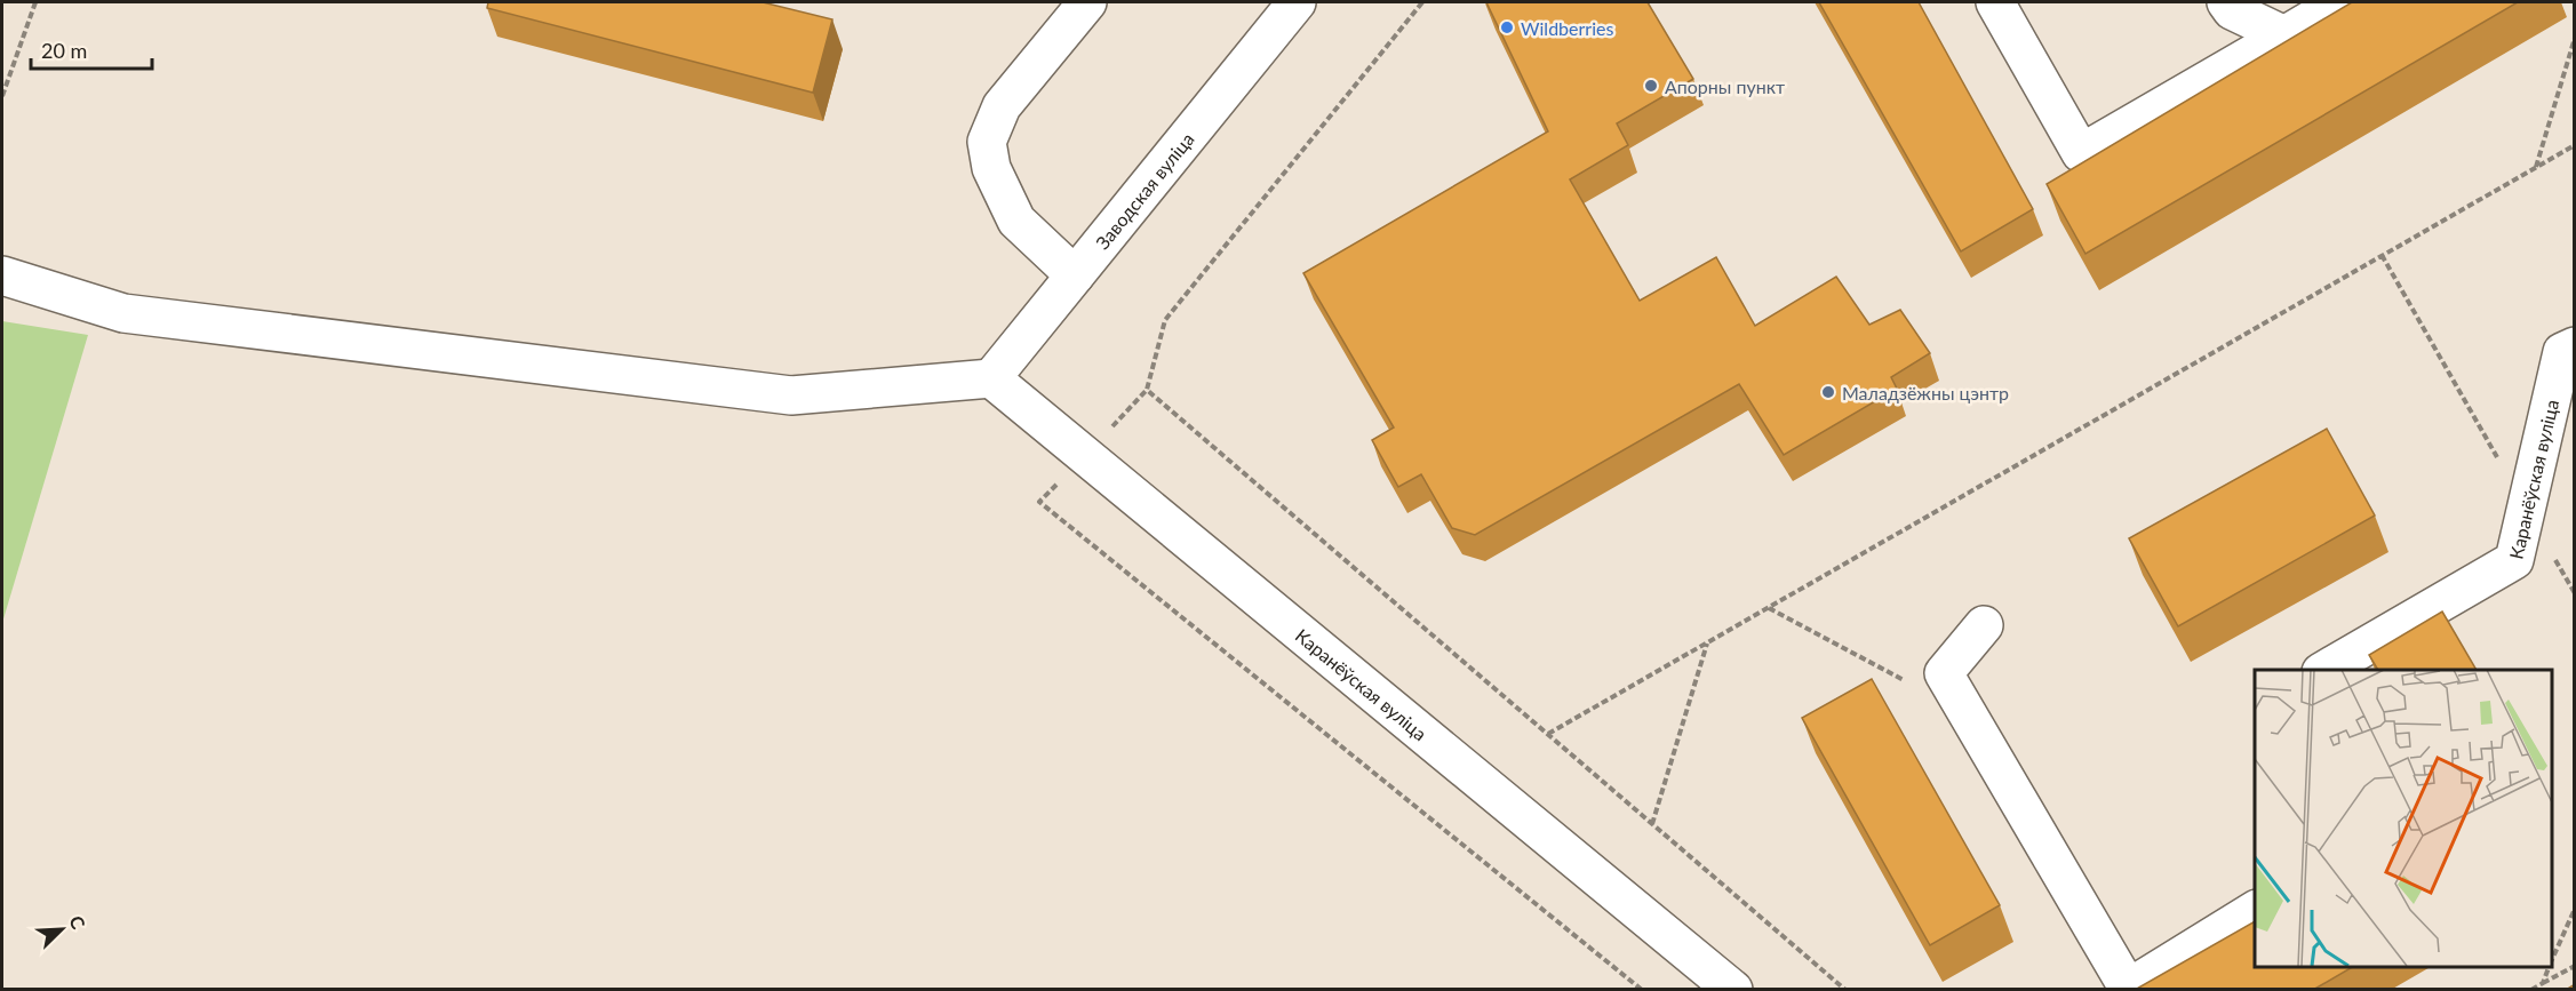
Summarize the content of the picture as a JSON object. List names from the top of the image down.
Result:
{
  "streets": {
    "street": ["Заводская вуліца", "Каранёўская вуліца"]
  },
  "crossings": [
    ["Заводская вуліца", "Каранёўская вуліца"]
  ],
  "places": ["Wildberries", "Апорны пункт", "Маладзёжны цэнтр"],
  "scale_bar": "20 m",
  "north": "top right"
}
